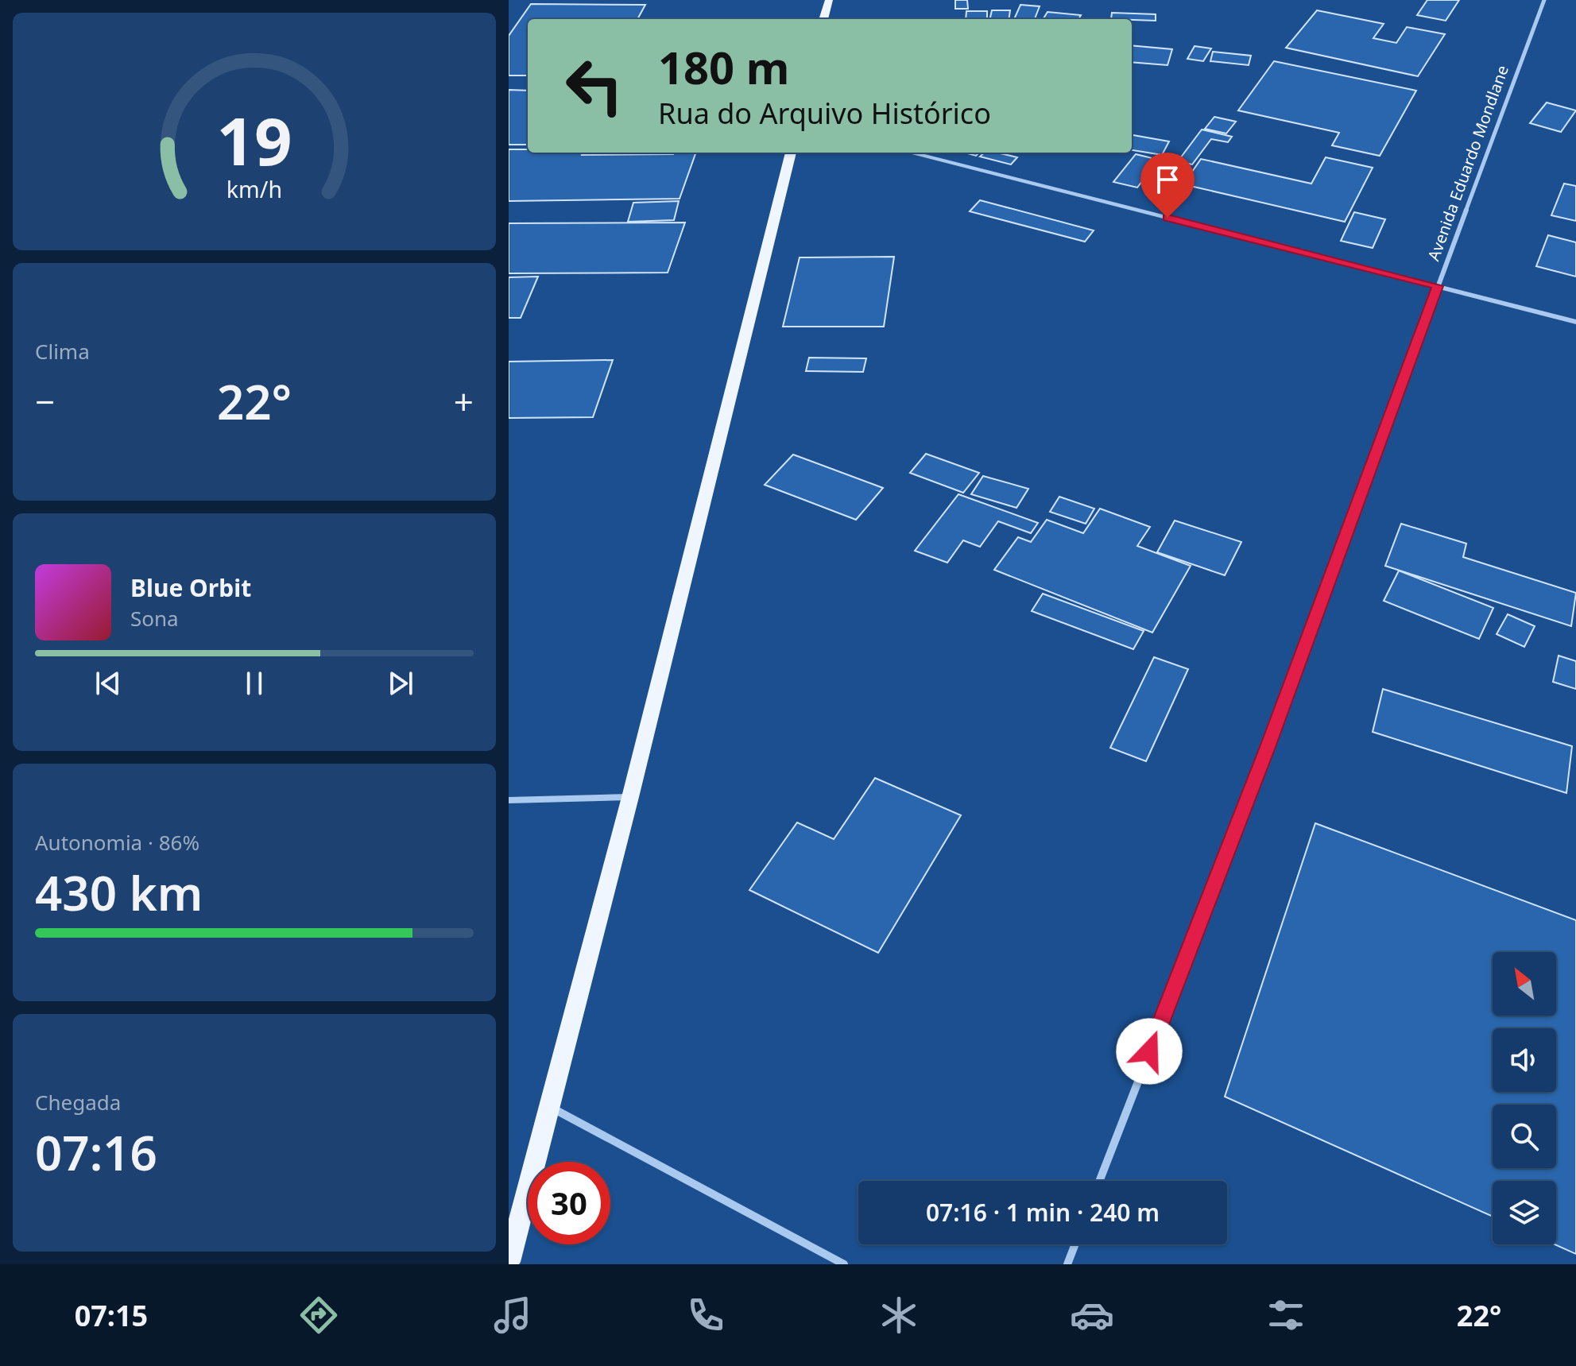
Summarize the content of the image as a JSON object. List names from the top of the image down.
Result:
{
  "streets": {
    "street": ["Avenida Eduardo Mondlane"]
  },
  "north": "top left",
  "page": {
    "turn": ["180 m", "Rua do Arquivo Histórico"],
    "tile": [
      "Clima",
      ["Autonomia · 86%", "430 km"],
      ["Chegada", "07:16"]
    ],
    "heat": ["−", "22°", "+"],
    "song": ["Blue Orbit", "Sona"],
    "limit": "30",
    "trip": "07:16 · 1 min · 240 m",
    "tabs": ["07:15", "22°"],
    "gauge": ["19", "km/h"]
  }
}
